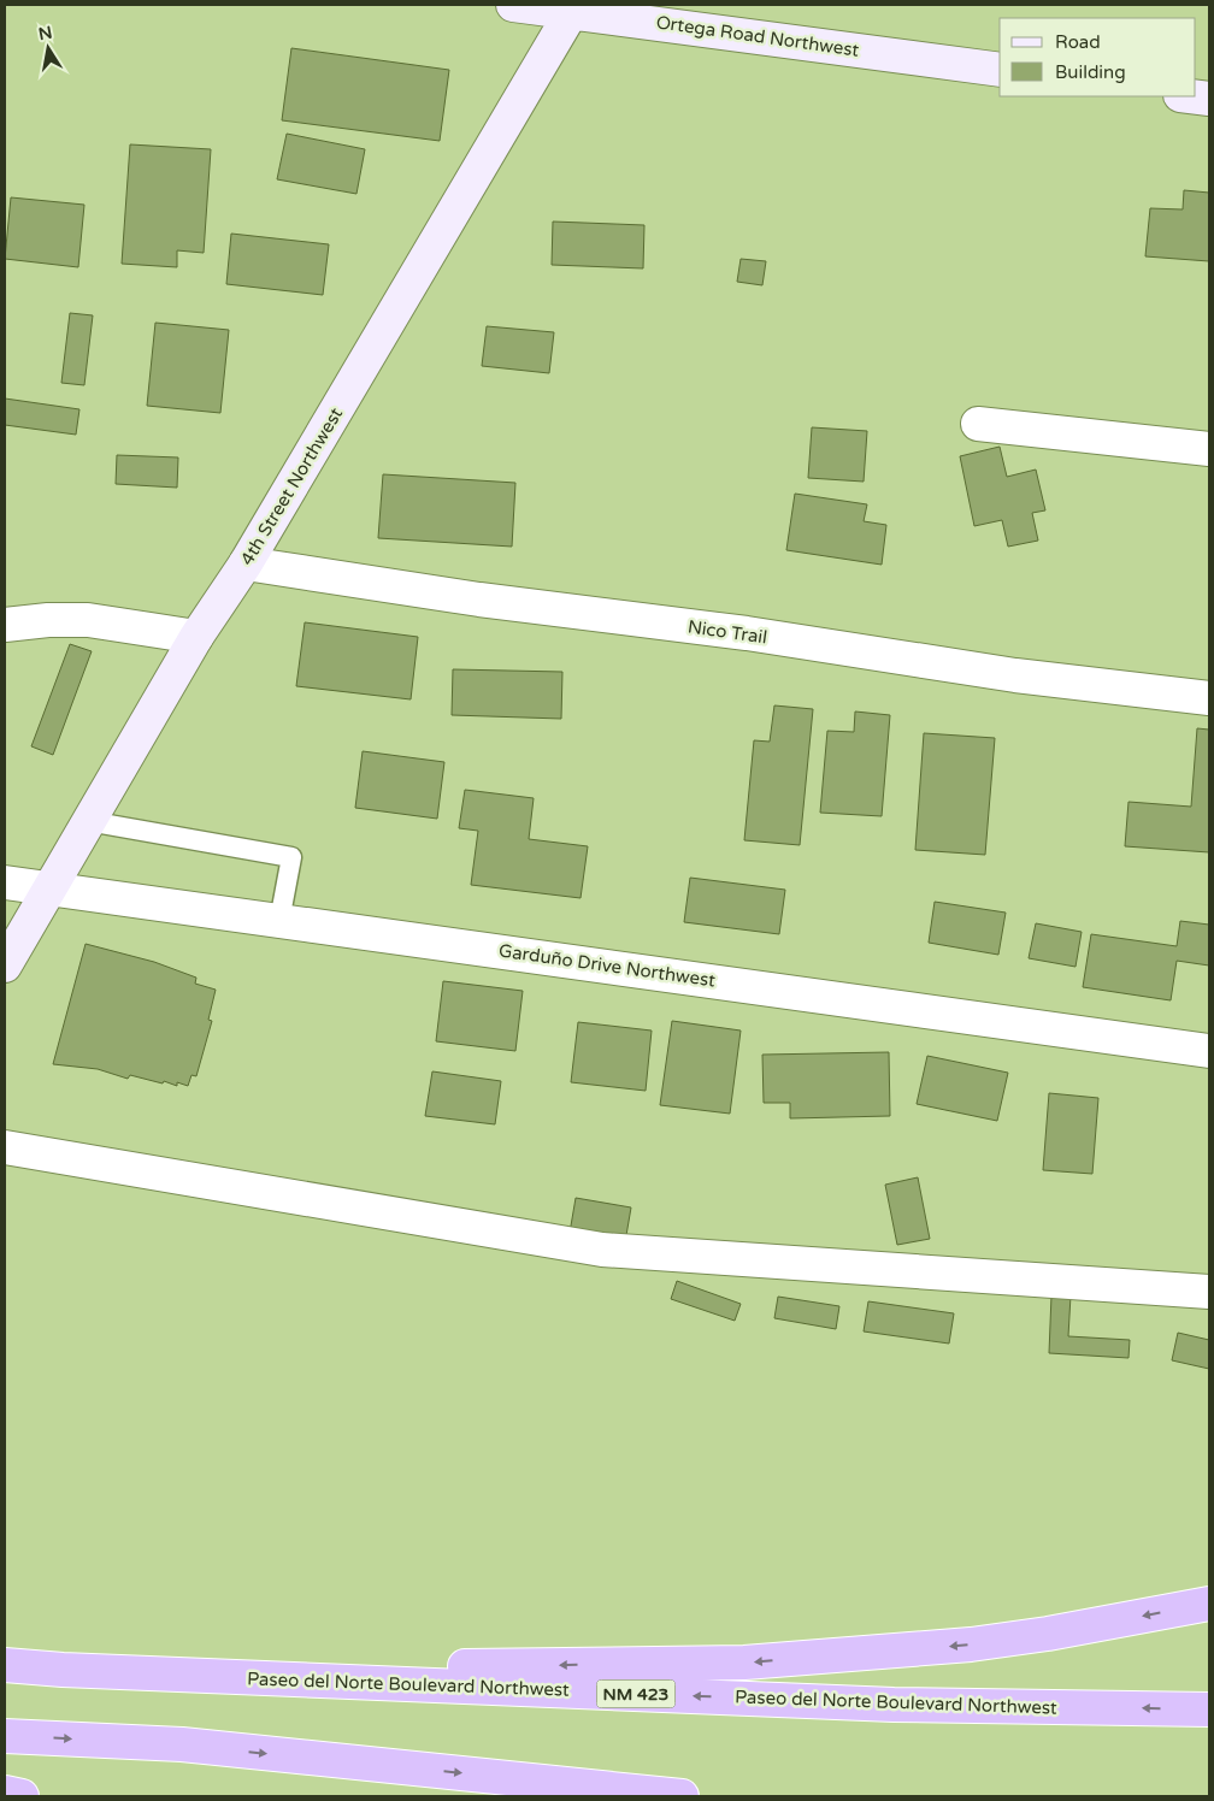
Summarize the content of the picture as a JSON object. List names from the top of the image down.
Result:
{
  "streets": {
    "highway": ["Paseo del Norte Boulevard Northwest", "NM 423"],
    "main road": ["Ortega Road Northwest", "4th Street Northwest"],
    "street": ["Nico Trail", "Garduño Drive Northwest"]
  },
  "crossings": [
    ["Ortega Road Northwest", "4th Street Northwest"],
    ["4th Street Northwest", "Nico Trail"],
    ["4th Street Northwest", "Garduño Drive Northwest"]
  ],
  "legend": ["Road", "Building"],
  "north": "top"
}
